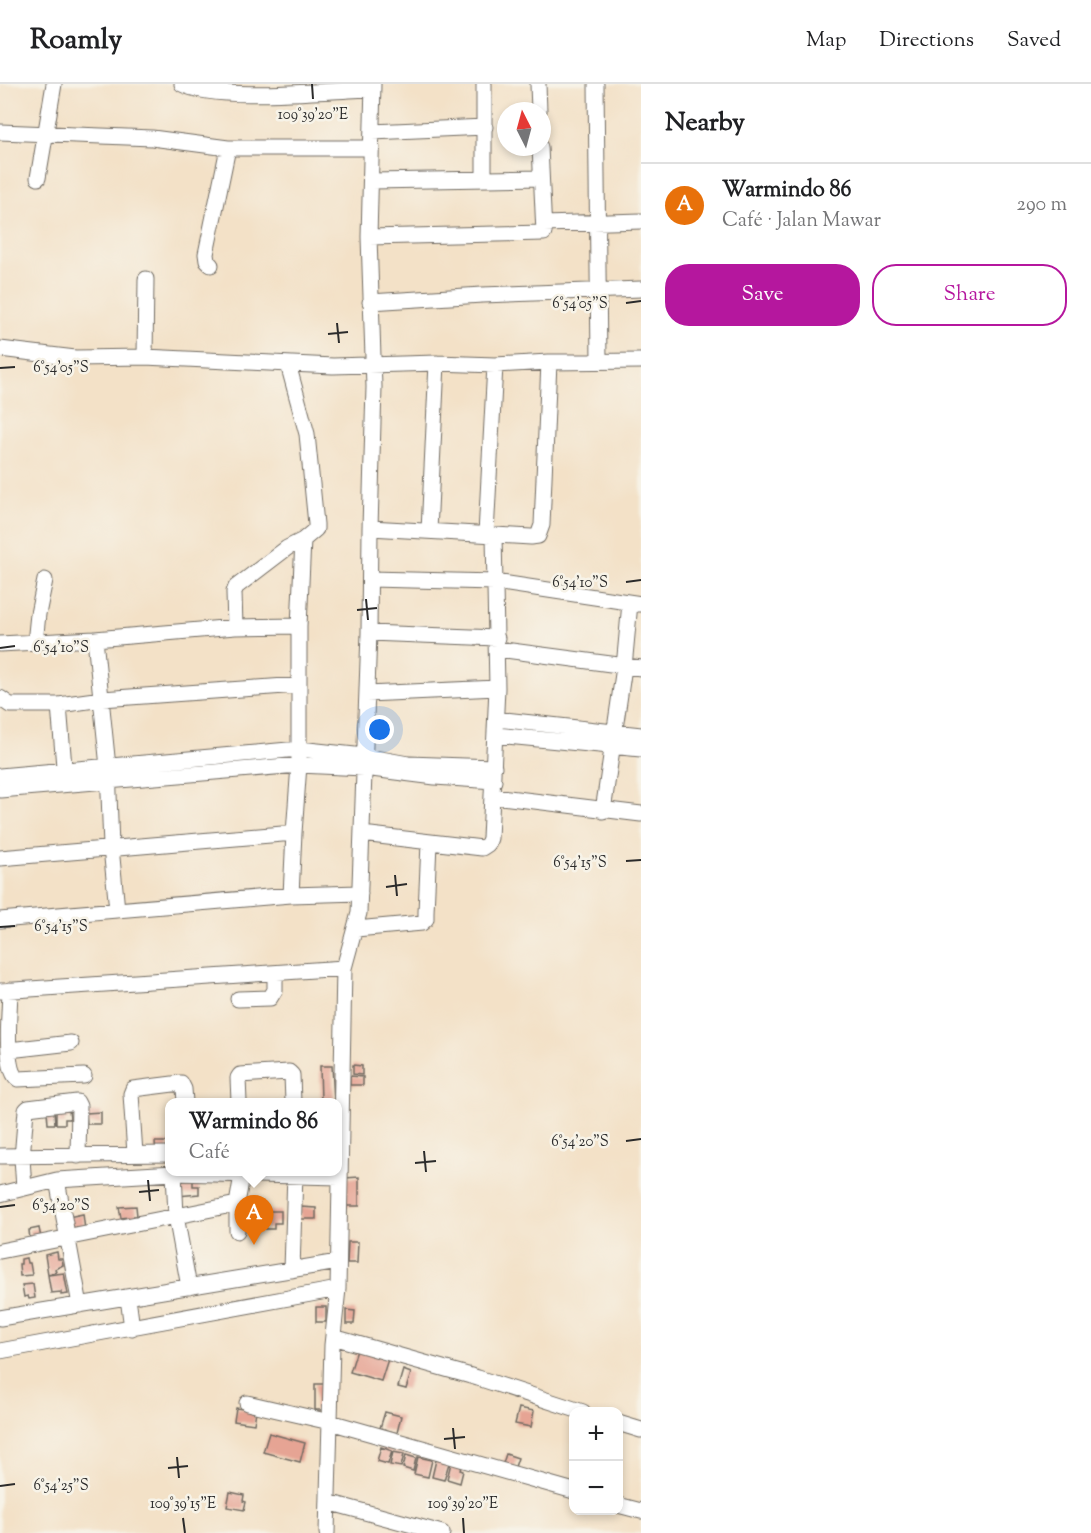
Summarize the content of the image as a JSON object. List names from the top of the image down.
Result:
{
  "north": "top",
  "page": {
    "header": "Roamly",
    "nav": ["Map", "Directions", "Saved"],
    "heading": "Nearby",
    "list": [
      {
        "mark": "A",
        "name": "Warmindo 86",
        "note": "Café · Jalan Mawar",
        "value": "290 m"
      }
    ],
    "buttons": ["Save", "Share"],
    "popup": ["Warmindo 86", "Café"],
    "pins": "A",
    "map_buttons": ["+", "−"]
  },
  "coordinates": [
    "109°39'20\"E",
    "6°54'05\"S",
    "6°54'10\"S",
    "6°54'15\"S",
    "6°54'20\"S",
    "6°54'25\"S",
    "109°39'15\"E"
  ]
}
